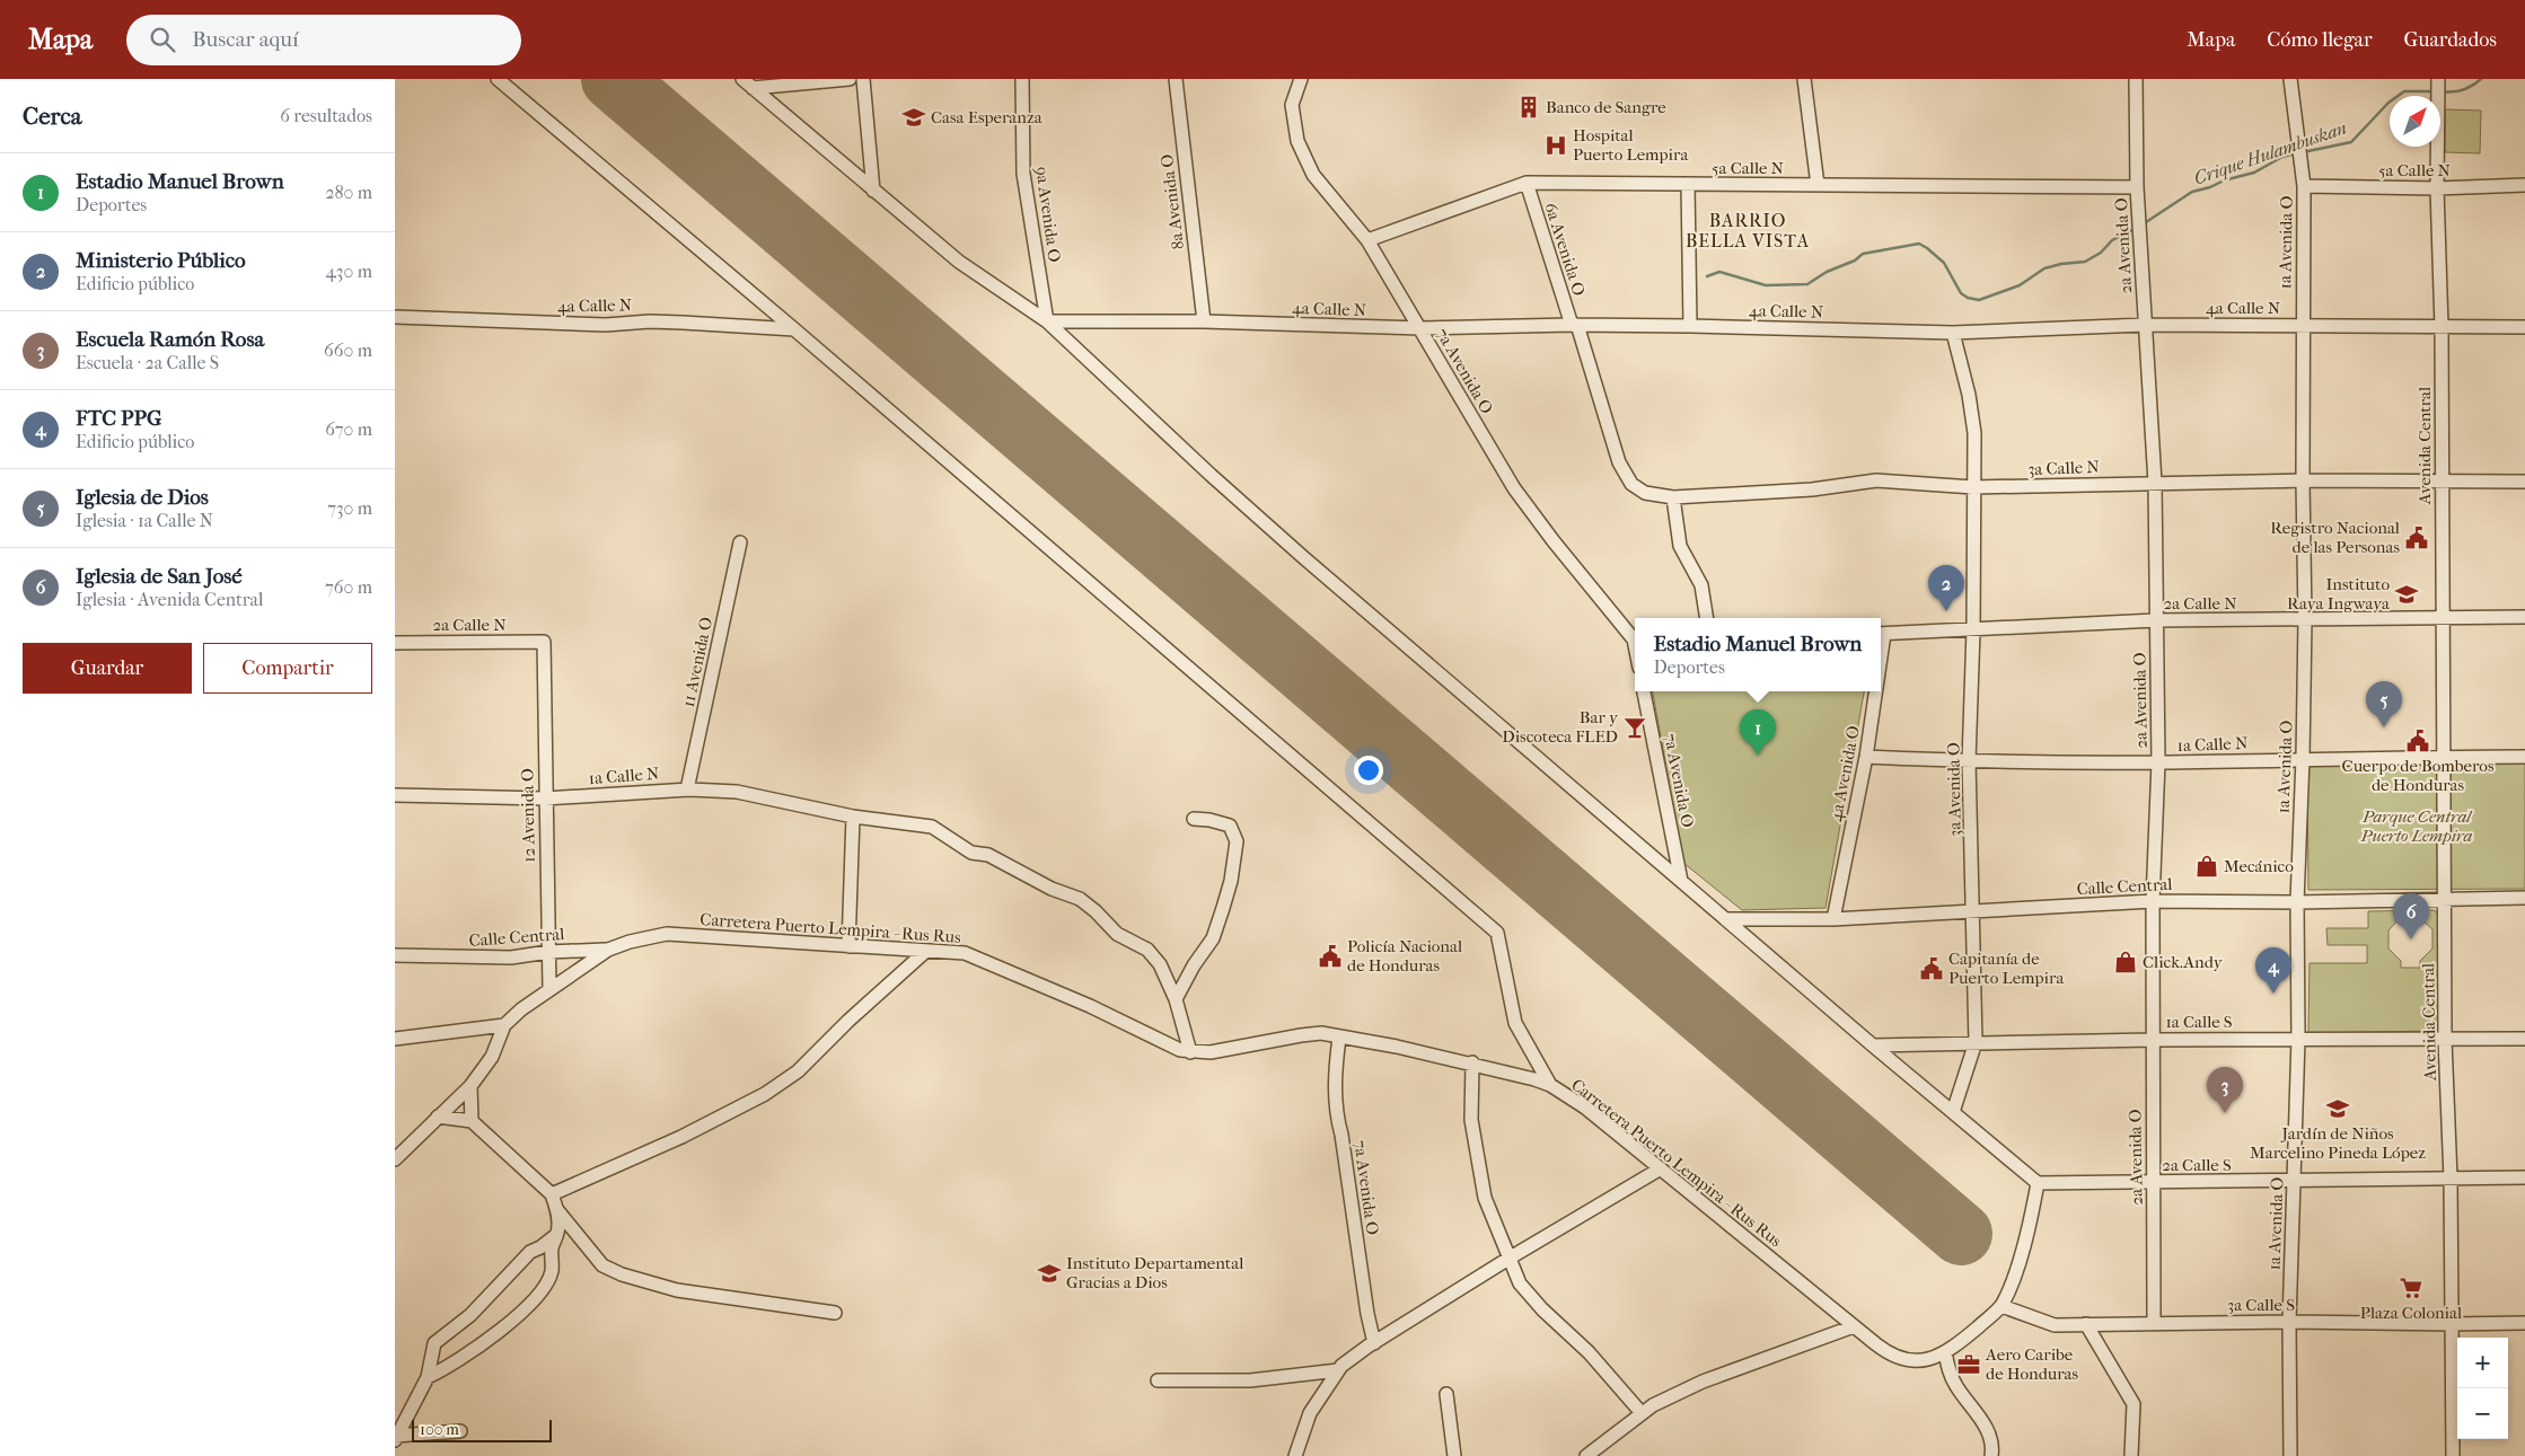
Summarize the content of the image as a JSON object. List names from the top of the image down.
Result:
{
  "streets": {
    "street": [
      "5a Calle N",
      "8a Avenida O",
      "9a Avenida O",
      "1a Avenida O",
      "2a Avenida O",
      "6a Avenida O",
      "4a Calle N",
      "7a Avenida O",
      "Avenida Central",
      "3a Calle N",
      "2a Calle N",
      "11 Avenida O",
      "1a Calle N",
      "4a Avenida O",
      "3a Avenida O",
      "12 Avenida O",
      "Calle Central",
      "Carretera Puerto Lempira - Rus Rus",
      "1a Calle S",
      "2a Calle S",
      "3a Calle S"
    ]
  },
  "crossings": [
    ["5a Calle N", "1a Avenida O"],
    ["5a Calle N", "2a Avenida O"],
    ["5a Calle N", "6a Avenida O"],
    ["5a Calle N", "7a Avenida O"],
    ["5a Calle N", "Avenida Central"],
    ["8a Avenida O", "4a Calle N"],
    ["9a Avenida O", "4a Calle N"],
    ["1a Avenida O", "4a Calle N"],
    ["1a Avenida O", "3a Calle N"],
    ["1a Avenida O", "2a Calle N"],
    ["1a Avenida O", "1a Calle N"],
    ["1a Avenida O", "Calle Central"],
    ["1a Avenida O", "1a Calle S"],
    ["1a Avenida O", "2a Calle S"],
    ["1a Avenida O", "3a Calle S"],
    ["2a Avenida O", "4a Calle N"],
    ["2a Avenida O", "3a Calle N"],
    ["2a Avenida O", "2a Calle N"],
    ["2a Avenida O", "1a Calle N"],
    ["2a Avenida O", "Calle Central"],
    ["2a Avenida O", "1a Calle S"],
    ["2a Avenida O", "2a Calle S"],
    ["2a Avenida O", "3a Calle S"],
    ["6a Avenida O", "4a Calle N"],
    ["6a Avenida O", "3a Calle N"],
    ["4a Calle N", "7a Avenida O"],
    ["4a Calle N", "Avenida Central"],
    ["4a Calle N", "3a Avenida O"],
    ["7a Avenida O", "Carretera Puerto Lempira - Rus Rus"],
    ["Avenida Central", "3a Calle N"],
    ["Avenida Central", "2a Calle N"],
    ["Avenida Central", "1a Calle N"],
    ["Avenida Central", "Calle Central"],
    ["Avenida Central", "1a Calle S"],
    ["Avenida Central", "2a Calle S"],
    ["Avenida Central", "3a Calle S"],
    ["3a Calle N", "3a Avenida O"],
    ["2a Calle N", "3a Avenida O"],
    ["2a Calle N", "12 Avenida O"],
    ["11 Avenida O", "1a Calle N"],
    ["1a Calle N", "4a Avenida O"],
    ["1a Calle N", "3a Avenida O"],
    ["1a Calle N", "12 Avenida O"],
    ["1a Calle N", "Carretera Puerto Lempira - Rus Rus"],
    ["4a Avenida O", "Calle Central"],
    ["3a Avenida O", "Calle Central"],
    ["3a Avenida O", "1a Calle S"],
    ["12 Avenida O", "Calle Central"],
    ["12 Avenida O", "Carretera Puerto Lempira - Rus Rus"],
    ["Calle Central", "Carretera Puerto Lempira - Rus Rus"],
    ["Carretera Puerto Lempira - Rus Rus", "3a Calle S"]
  ],
  "districts": ["BARRIO BELLA VISTA"],
  "water": ["Crique Hulambuskan"],
  "parks": ["Parque Central Puerto Lempira"],
  "places": {
    "building": ["Banco de Sangre"],
    "school or university": [
      "Casa Esperanza",
      "Instituto Raya Ingwaya",
      "Jardín de Niños Marcelino Pineda López",
      "Instituto Departamental Gracias a Dios"
    ],
    "hospital": ["Hospital Puerto Lempira"],
    "public building": [
      "Registro Nacional de las Personas",
      "Cuerpo de Bomberos de Honduras",
      "Policía Nacional de Honduras",
      "Capitanía de Puerto Lempira"
    ],
    "bar": ["Bar y Discoteca FLED"],
    "shop": ["Mecánico", "Click.Andy"],
    "supermarket": ["Plaza Colonial"],
    "office": ["Aero Caribe de Honduras"]
  },
  "scale_bar": "100 m",
  "north": "top right",
  "page": {
    "header": "Mapa",
    "search": "Buscar aquí",
    "nav": ["Mapa", "Cómo llegar", "Guardados"],
    "heading": ["Cerca", "6 resultados"],
    "list": [
      {
        "mark": "1",
        "name": "Estadio Manuel Brown",
        "note": "Deportes",
        "value": "280 m"
      },
      {
        "mark": "2",
        "name": "Ministerio Público",
        "note": "Edificio público",
        "value": "430 m"
      },
      {
        "mark": "3",
        "name": "Escuela Ramón Rosa",
        "note": "Escuela · 2a Calle S",
        "value": "660 m"
      },
      {
        "mark": "4",
        "name": "FTC PPG",
        "note": "Edificio público",
        "value": "670 m"
      },
      {
        "mark": "5",
        "name": "Iglesia de Dios",
        "note": "Iglesia · 1a Calle N",
        "value": "730 m"
      },
      {
        "mark": "6",
        "name": "Iglesia de San José",
        "note": "Iglesia · Avenida Central",
        "value": "760 m"
      }
    ],
    "pins": [
      "2",
      "5",
      "1",
      "6",
      "4",
      "3"
    ],
    "popup": ["Estadio Manuel Brown", "Deportes"],
    "buttons": ["Guardar", "Compartir"],
    "map_buttons": ["+", "−"],
    "scale": "100 m"
  }
}
